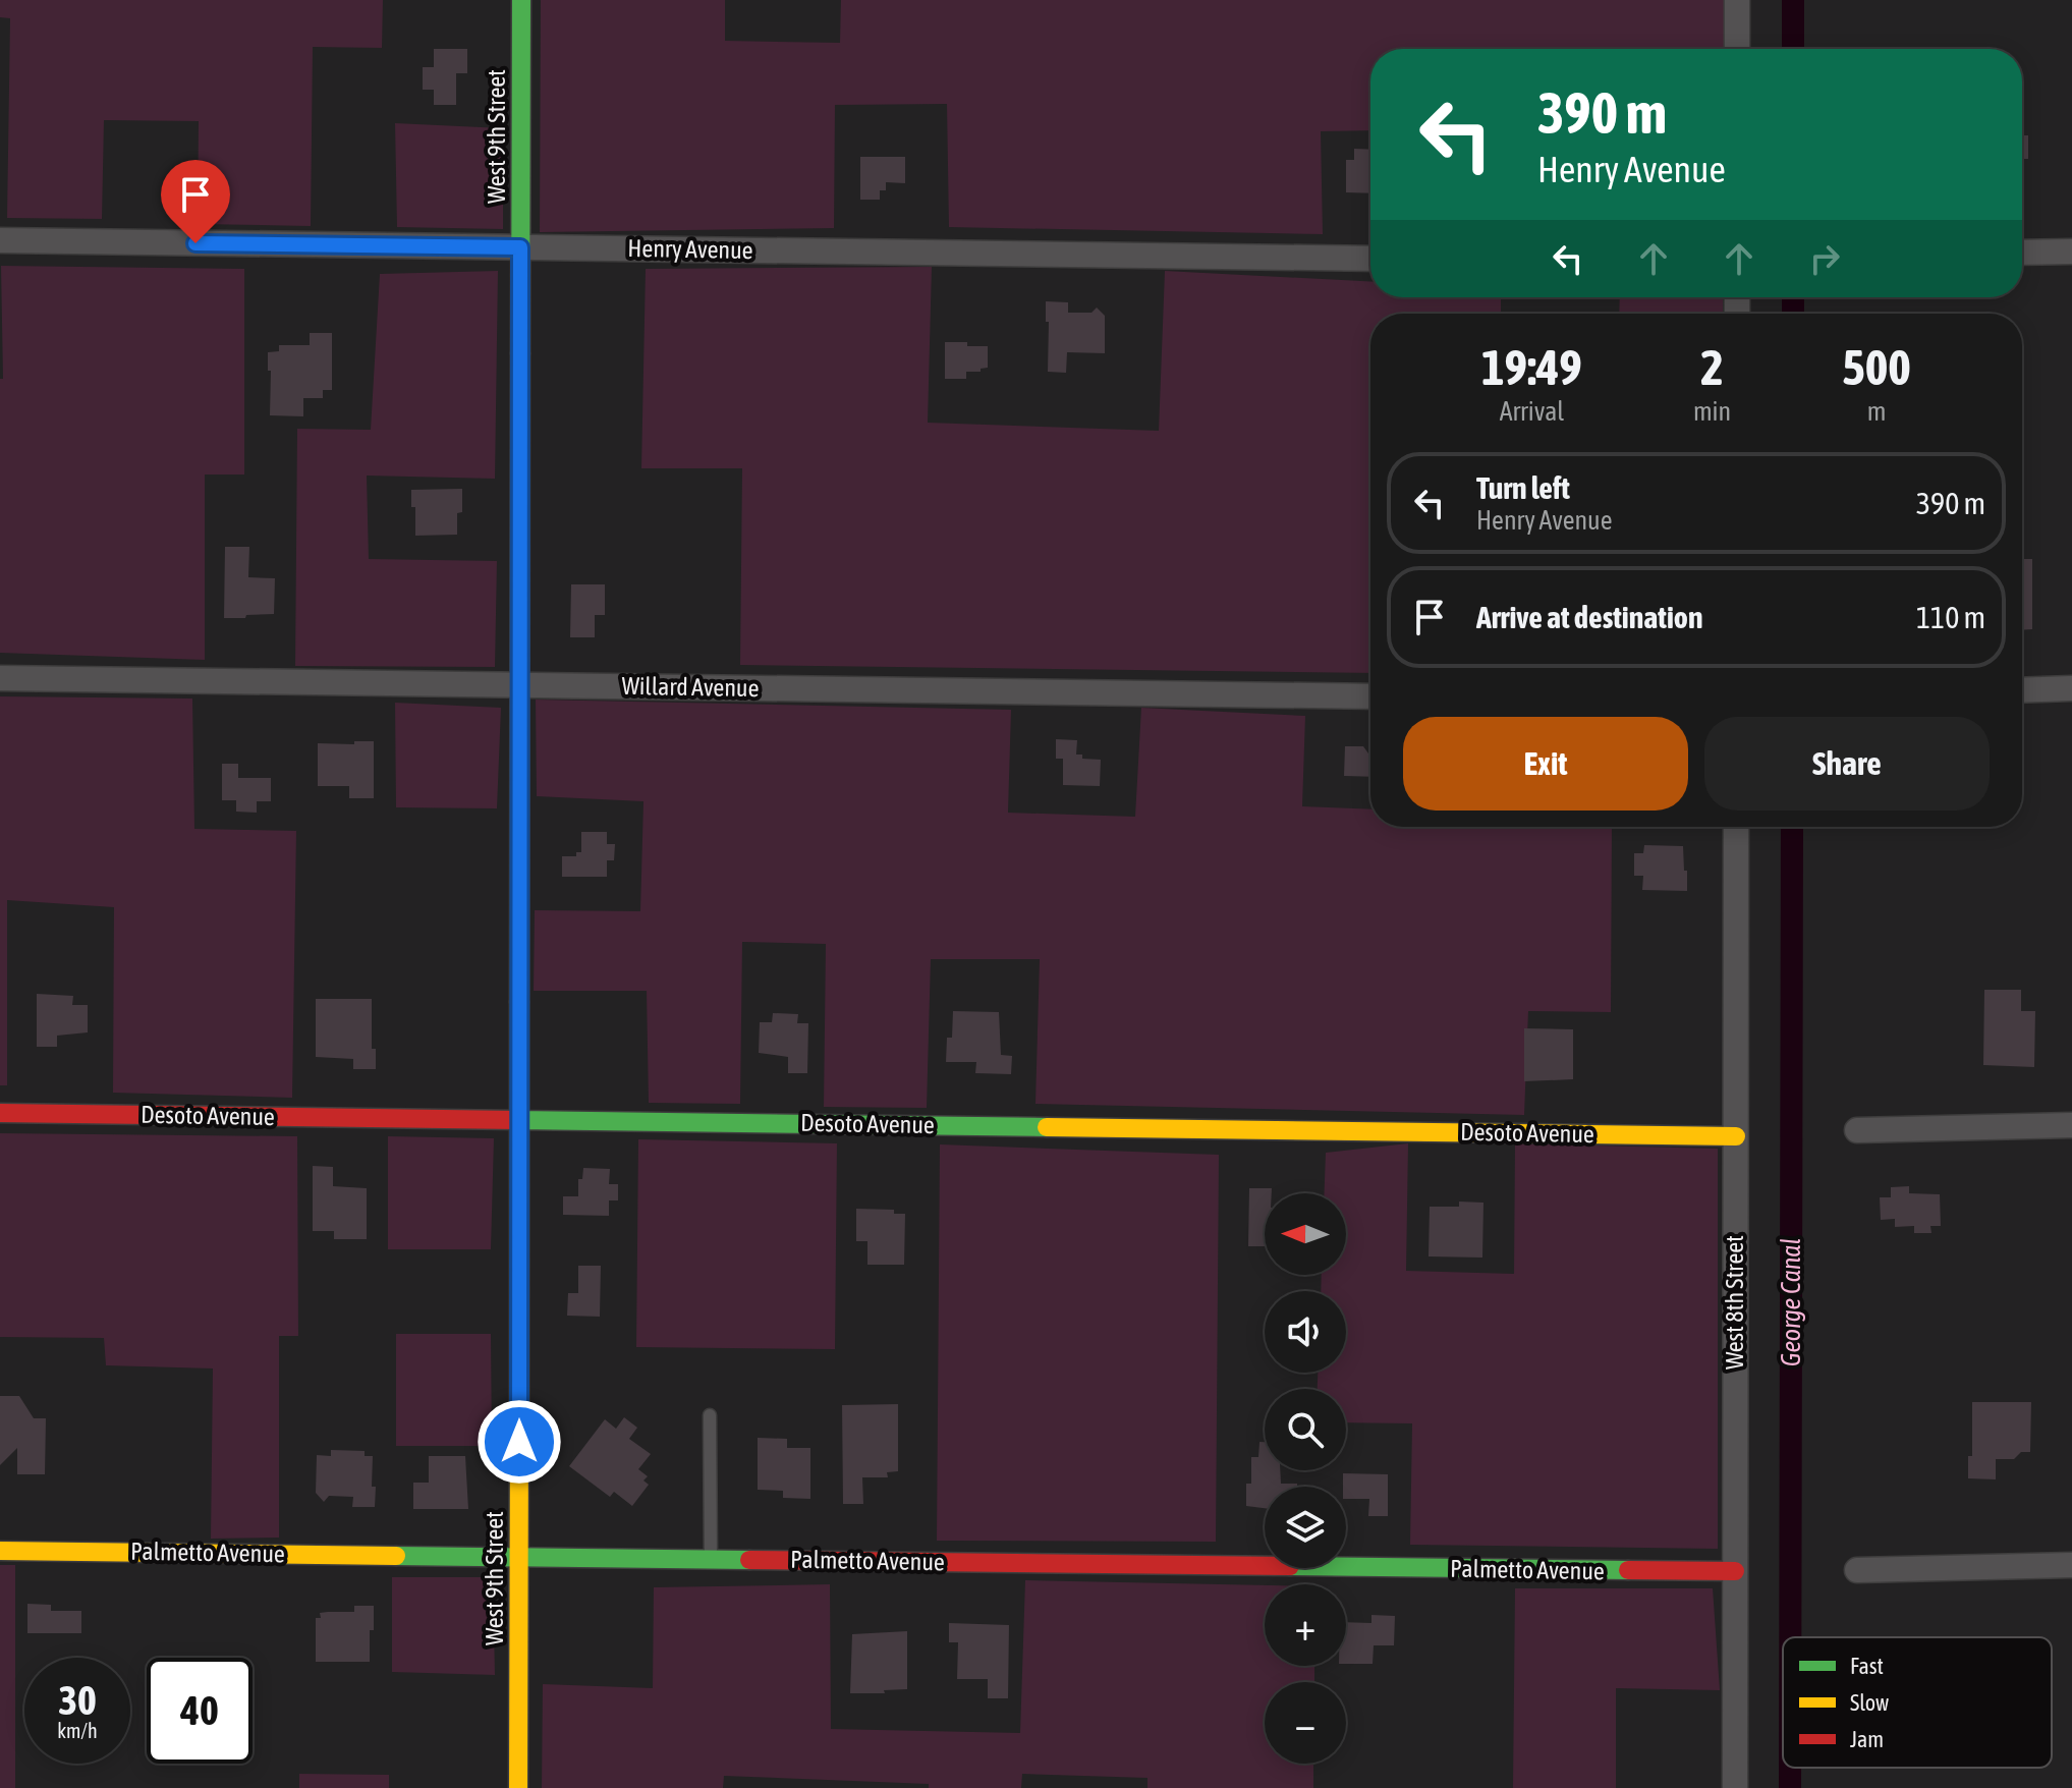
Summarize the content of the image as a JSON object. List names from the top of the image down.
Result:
{
  "streets": {
    "street": [
      "West 9th Street",
      "Henry Avenue",
      "Willard Avenue",
      "Desoto Avenue",
      "West 8th Street",
      "Palmetto Avenue"
    ]
  },
  "crossings": [
    ["West 9th Street", "Henry Avenue"],
    ["West 9th Street", "Willard Avenue"],
    ["West 9th Street", "Desoto Avenue"],
    ["West 9th Street", "Palmetto Avenue"],
    ["Desoto Avenue", "West 8th Street"],
    ["West 8th Street", "Palmetto Avenue"]
  ],
  "water": ["George Canal"],
  "legend": ["Fast", "Slow", "Jam"],
  "north": "left",
  "page": {
    "turn": ["390 m", "Henry Avenue"],
    "eta": [
      "19:49",
      "Arrival",
      "2",
      "min",
      "500",
      "m"
    ],
    "list": [
      {
        "name": "Turn left",
        "note": "Henry Avenue",
        "value": "390 m"
      },
      {
        "name": "Arrive at destination",
        "value": "110 m"
      }
    ],
    "buttons": ["Exit", "Share"],
    "map_buttons": ["+", "−"],
    "speed": "30 km/h",
    "limit": "40"
  }
}
